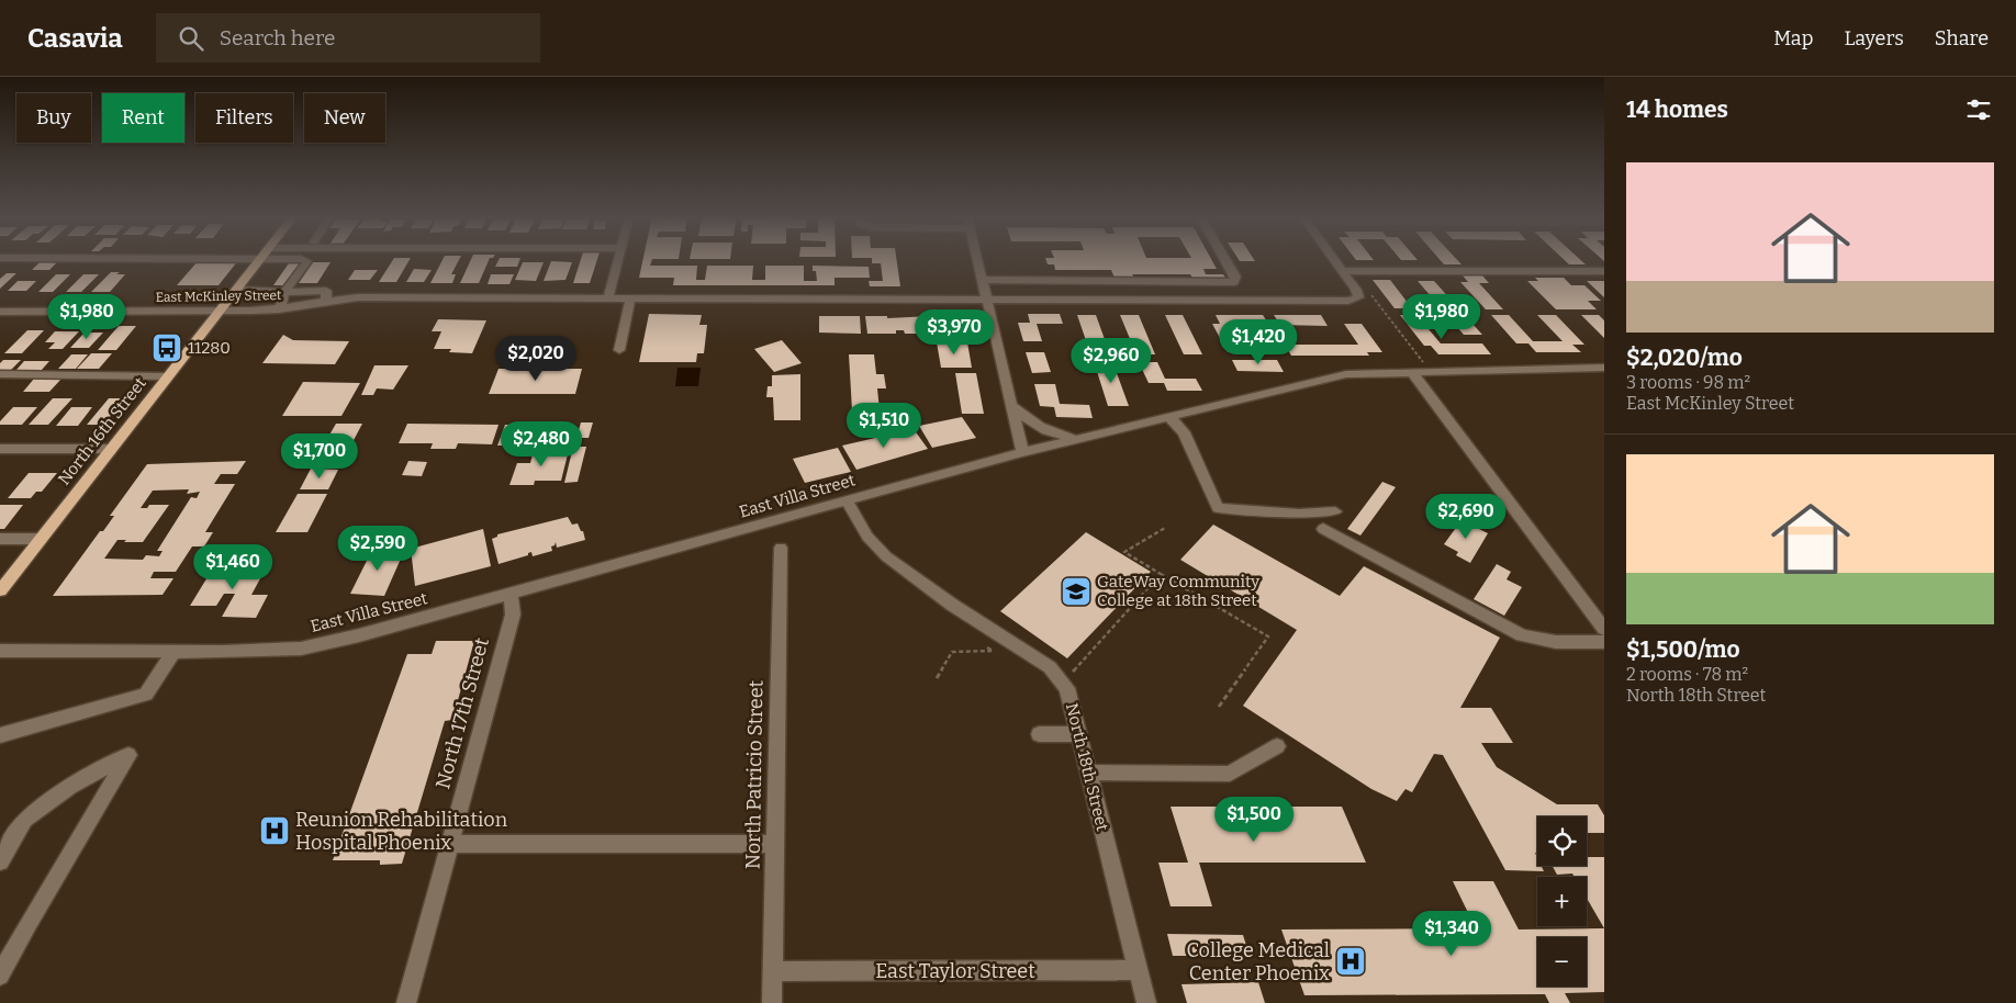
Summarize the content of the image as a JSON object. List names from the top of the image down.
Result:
{
  "streets": {
    "main road": ["North 16th Street"],
    "street": [
      "East McKinley Street",
      "East Villa Street",
      "North 17th Street",
      "North 18th Street",
      "North Patricio Street",
      "East Taylor Street"
    ]
  },
  "crossings": [
    ["East McKinley Street", "North 16th Street"],
    ["East Villa Street", "North 17th Street"],
    ["East Villa Street", "North 18th Street"],
    ["North 18th Street", "East Taylor Street"],
    ["North Patricio Street", "East Taylor Street"]
  ],
  "places": {
    "bus stop": ["11280"],
    "school or university": ["GateWay Community College at 18th Street"],
    "hospital": ["Reunion Rehabilitation Hospital Phoenix", "College Medical Center Phoenix"]
  },
  "page": {
    "header": "Casavia",
    "search": "Search here",
    "nav": ["Map", "Layers", "Share"],
    "heading": "14 homes",
    "chip": [
      "Buy",
      "Rent",
      "Filters",
      "New"
    ],
    "list": [
      {
        "name": "$2,020/mo",
        "note": "3 rooms · 98 m² · East McKinley Street"
      },
      {
        "name": "$1,500/mo",
        "note": "2 rooms · 78 m² · North 18th Street"
      }
    ],
    "price": [
      "$1,980",
      "$1,980",
      "$3,970",
      "$1,420",
      "$2,020",
      "$2,960",
      "$1,510",
      "$2,480",
      "$1,700",
      "$2,690",
      "$2,590",
      "$1,460",
      "$1,500",
      "$1,340"
    ],
    "map_buttons": ["+", "−"]
  }
}
